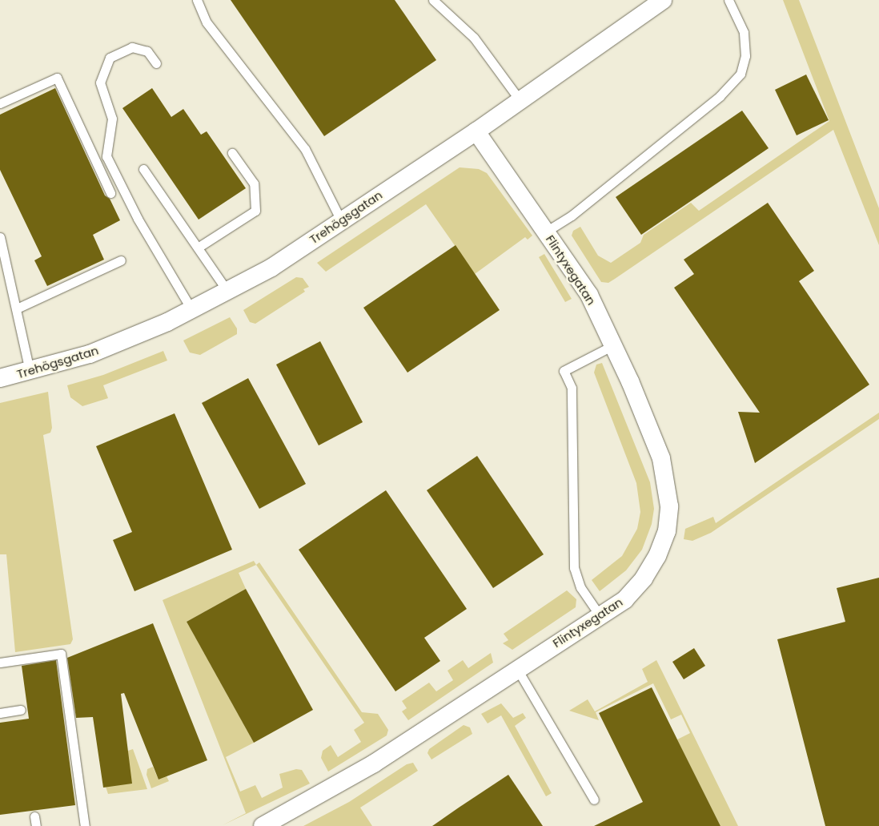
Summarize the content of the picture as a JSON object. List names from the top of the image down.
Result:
{
  "streets": {
    "street": ["Trehögsgatan", "Flintyxegatan"]
  },
  "crossings": [
    ["Trehögsgatan", "Flintyxegatan"]
  ]
}
